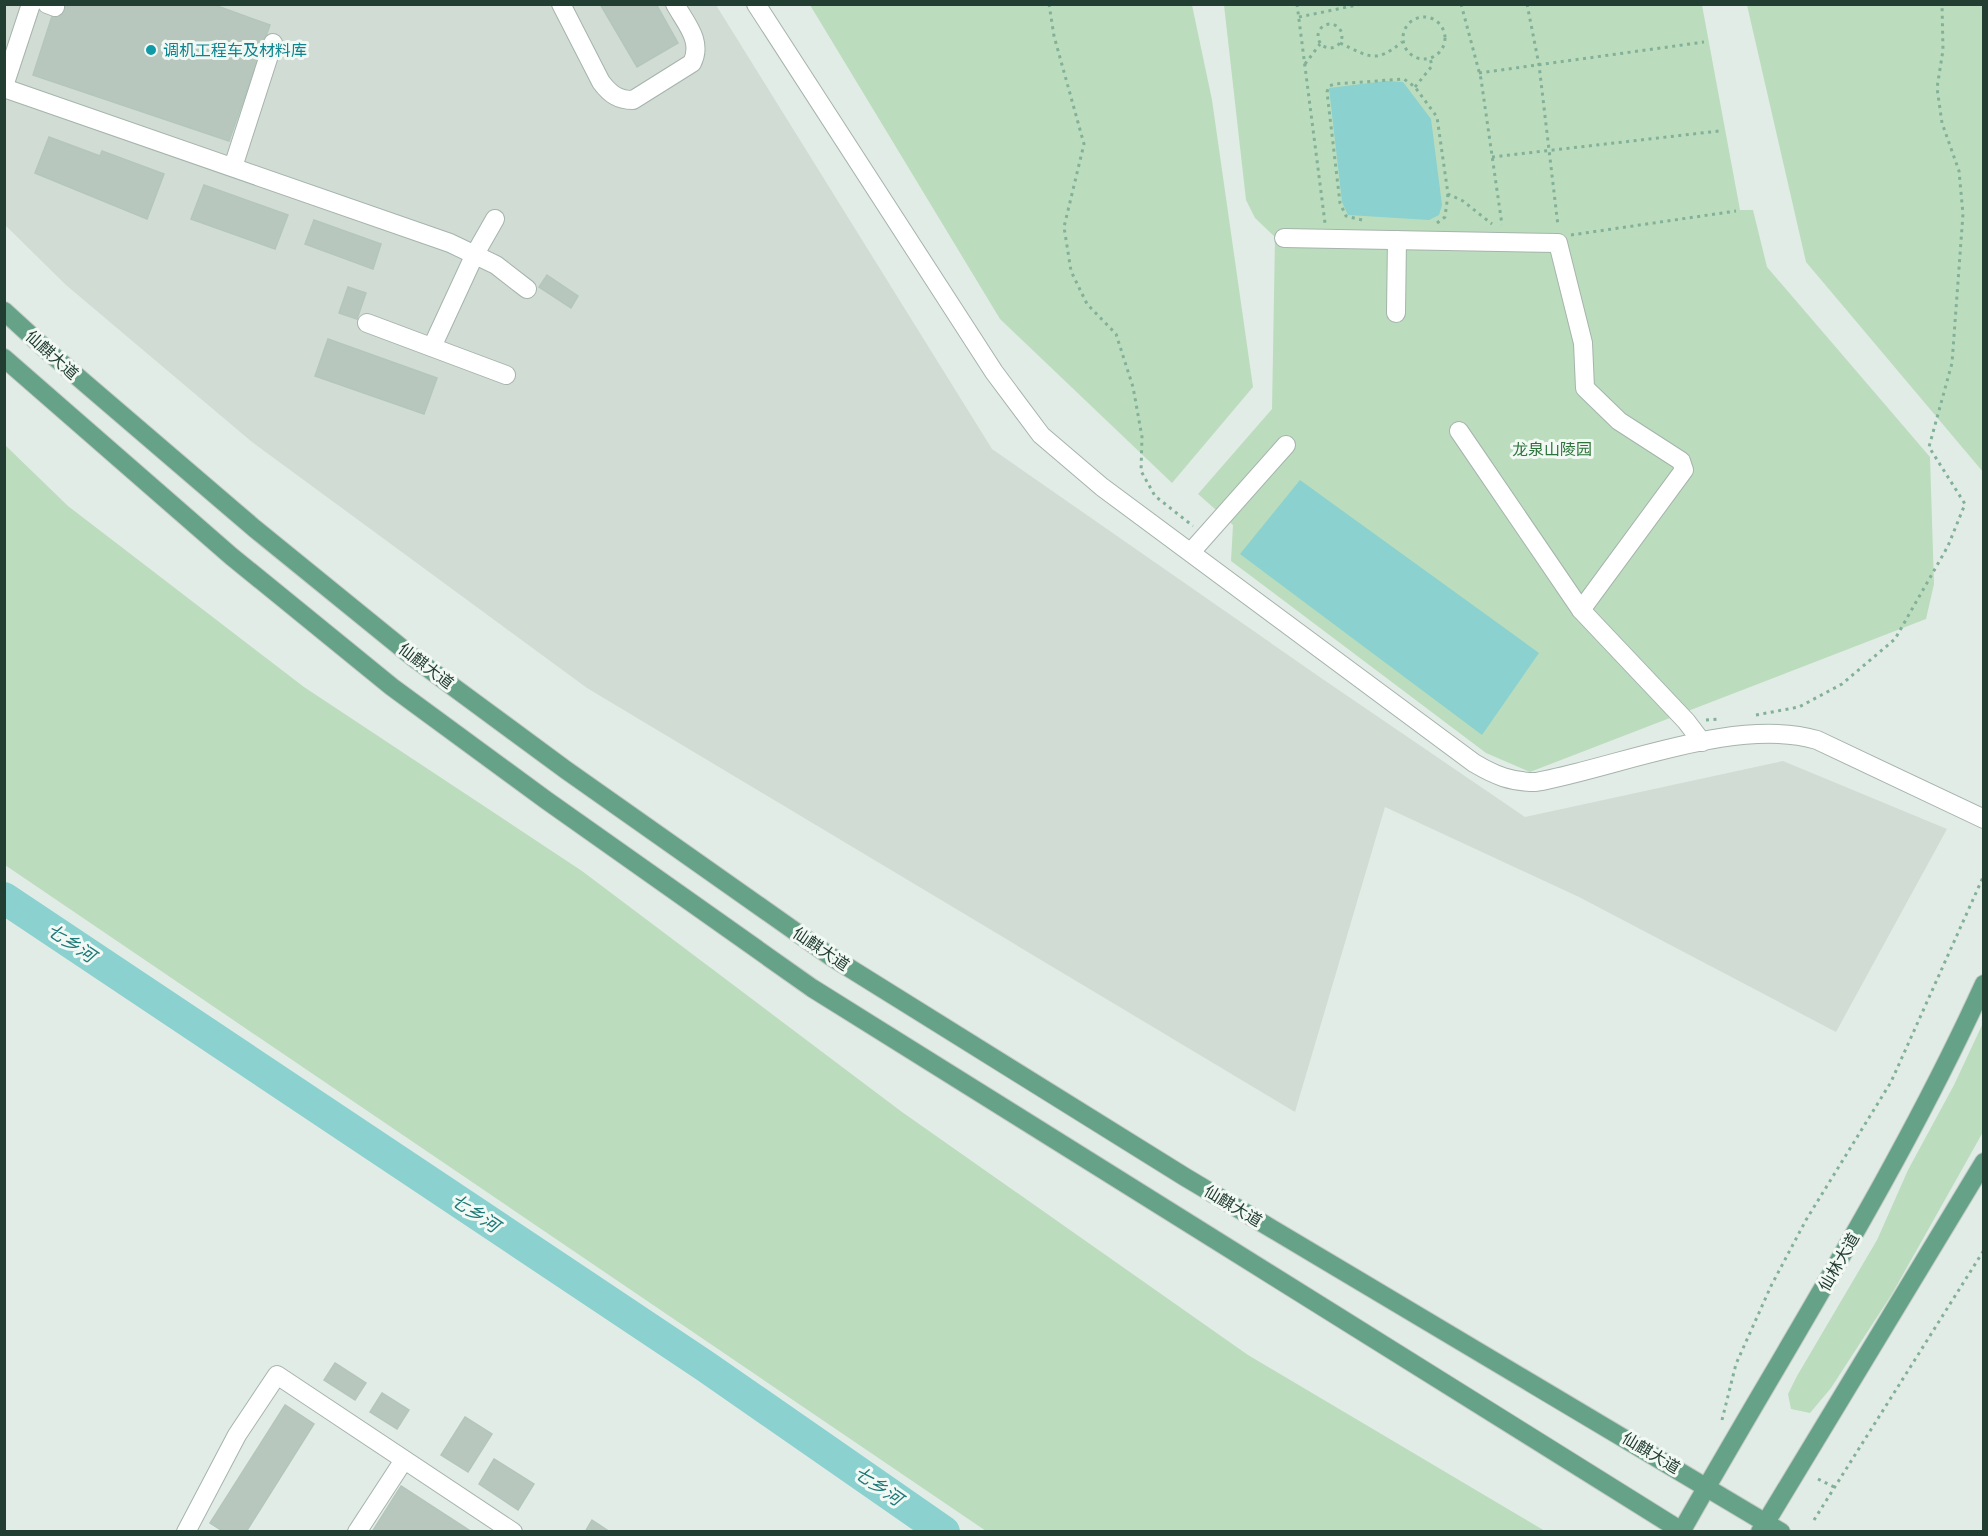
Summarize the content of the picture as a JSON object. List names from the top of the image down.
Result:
{
  "streets": {
    "main road": ["仙麒大道", "仙林大道"]
  },
  "crossings": [
    ["仙麒大道", "仙林大道"]
  ],
  "water": ["七乡河"],
  "parks": ["龙泉山陵园"],
  "places": ["调机工程车及材料库"]
}
